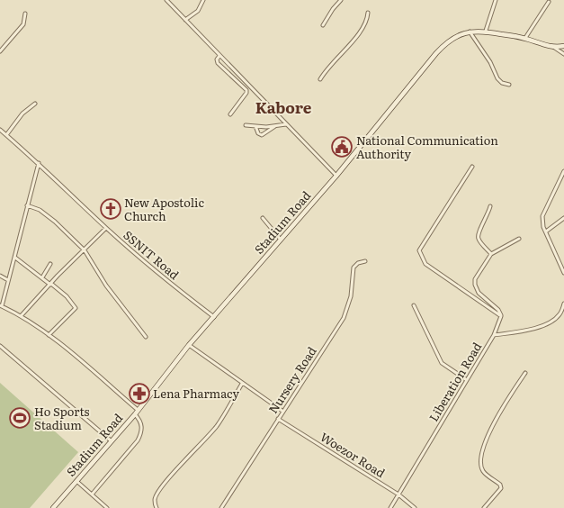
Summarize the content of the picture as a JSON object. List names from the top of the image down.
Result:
{
  "streets": {
    "main road": ["Stadium Road"],
    "street": [
      "SSNIT Road",
      "Nursery Road",
      "Liberation Road",
      "Woezor Road"
    ]
  },
  "crossings": [
    ["Stadium Road", "SSNIT Road"],
    ["Nursery Road", "Woezor Road"],
    ["Liberation Road", "Woezor Road"]
  ],
  "districts": ["Kabore"],
  "places": {
    "public building": ["National Communication Authority"],
    "church": ["New Apostolic Church"],
    "pharmacy": ["Lena Pharmacy"],
    "sports": ["Ho Sports Stadium"]
  }
}
